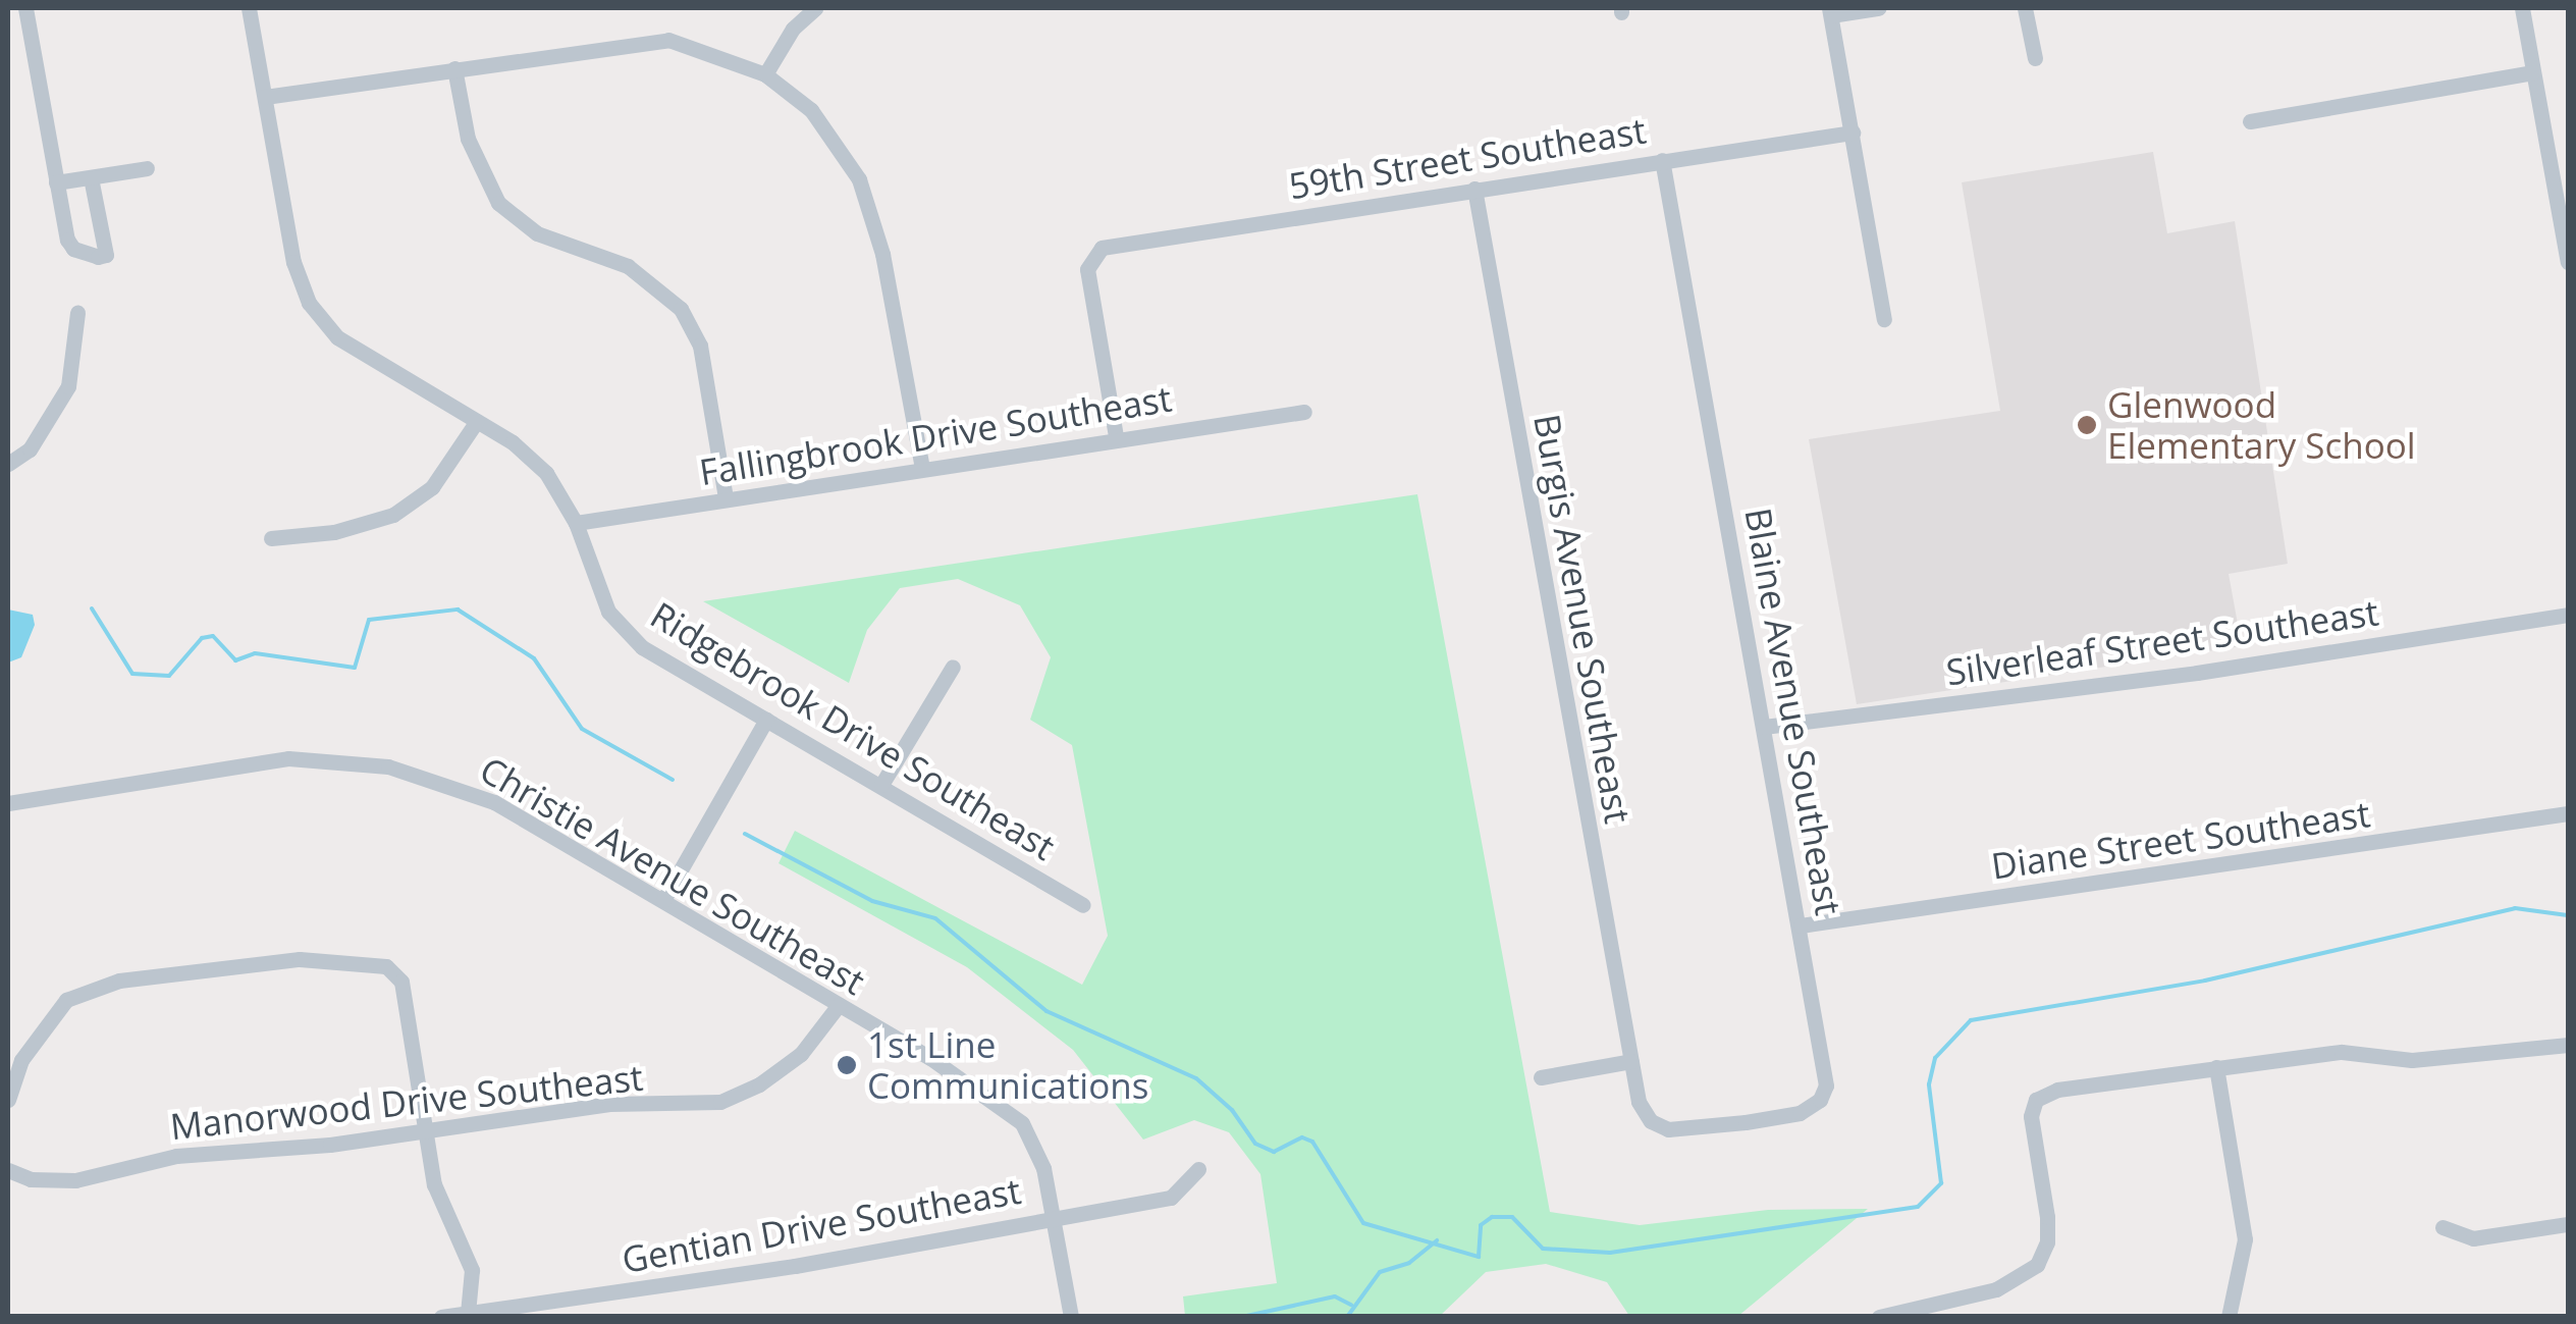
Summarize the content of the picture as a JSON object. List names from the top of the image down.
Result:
{
  "streets": {
    "street": [
      "59th Street Southeast",
      "Fallingbrook Drive Southeast",
      "Burgis Avenue Southeast",
      "Silverleaf Street Southeast",
      "Blaine Avenue Southeast",
      "Ridgebrook Drive Southeast",
      "Diane Street Southeast",
      "Christie Avenue Southeast",
      "Manorwood Drive Southeast",
      "Gentian Drive Southeast"
    ]
  },
  "crossings": [
    ["59th Street Southeast", "Fallingbrook Drive Southeast"],
    ["59th Street Southeast", "Burgis Avenue Southeast"],
    ["59th Street Southeast", "Blaine Avenue Southeast"],
    ["Fallingbrook Drive Southeast", "Ridgebrook Drive Southeast"],
    ["Burgis Avenue Southeast", "Blaine Avenue Southeast"],
    ["Silverleaf Street Southeast", "Blaine Avenue Southeast"],
    ["Blaine Avenue Southeast", "Diane Street Southeast"],
    ["Christie Avenue Southeast", "Manorwood Drive Southeast"],
    ["Christie Avenue Southeast", "Gentian Drive Southeast"]
  ],
  "places": ["Glenwood Elementary School", "1st Line Communications"]
}
